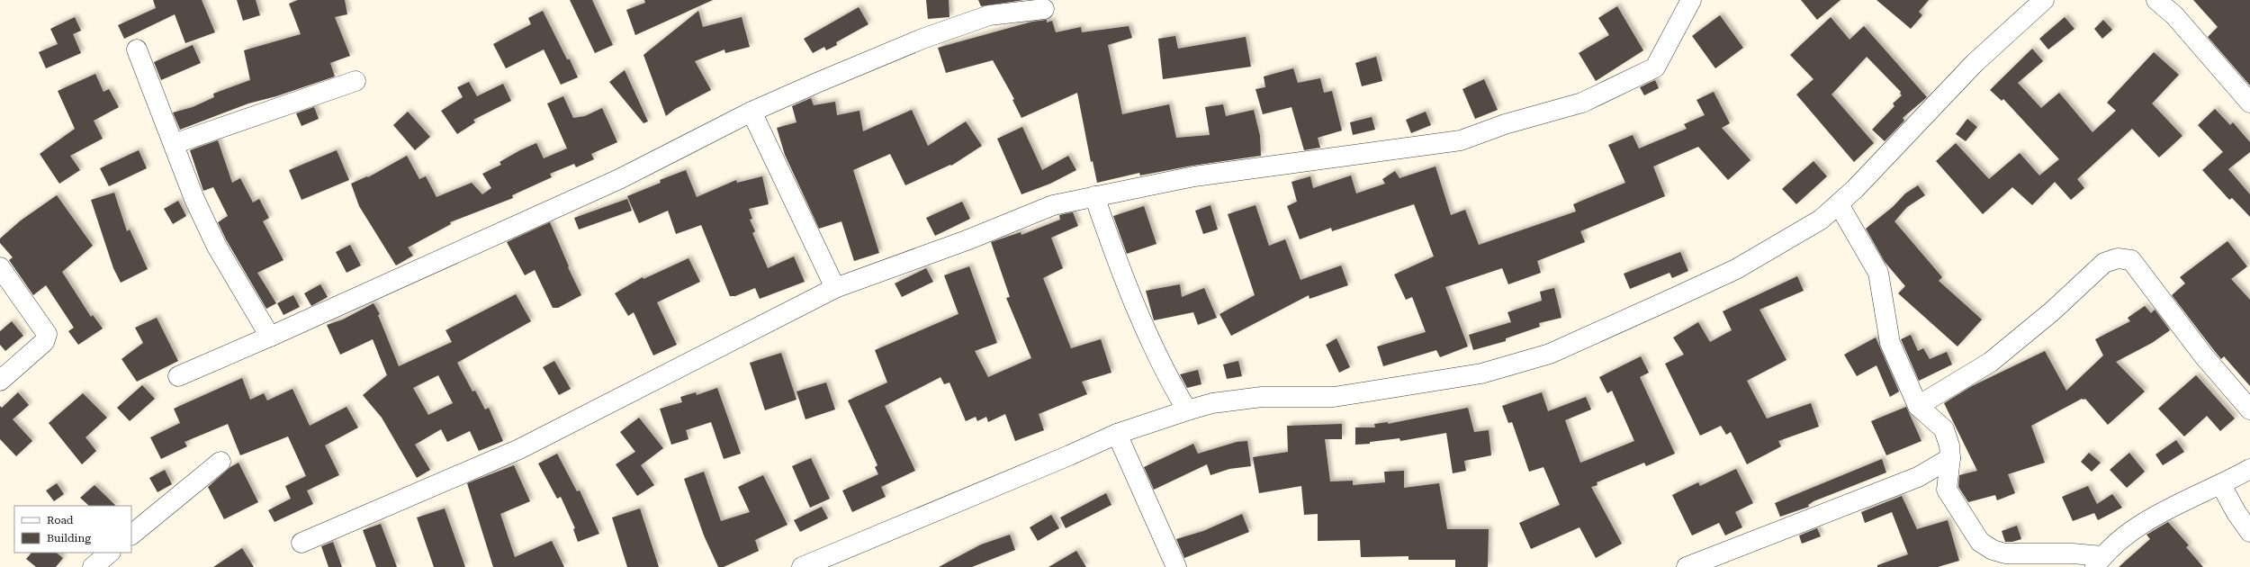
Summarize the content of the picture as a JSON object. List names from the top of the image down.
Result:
{
  "legend": ["Road", "Building"]
}
